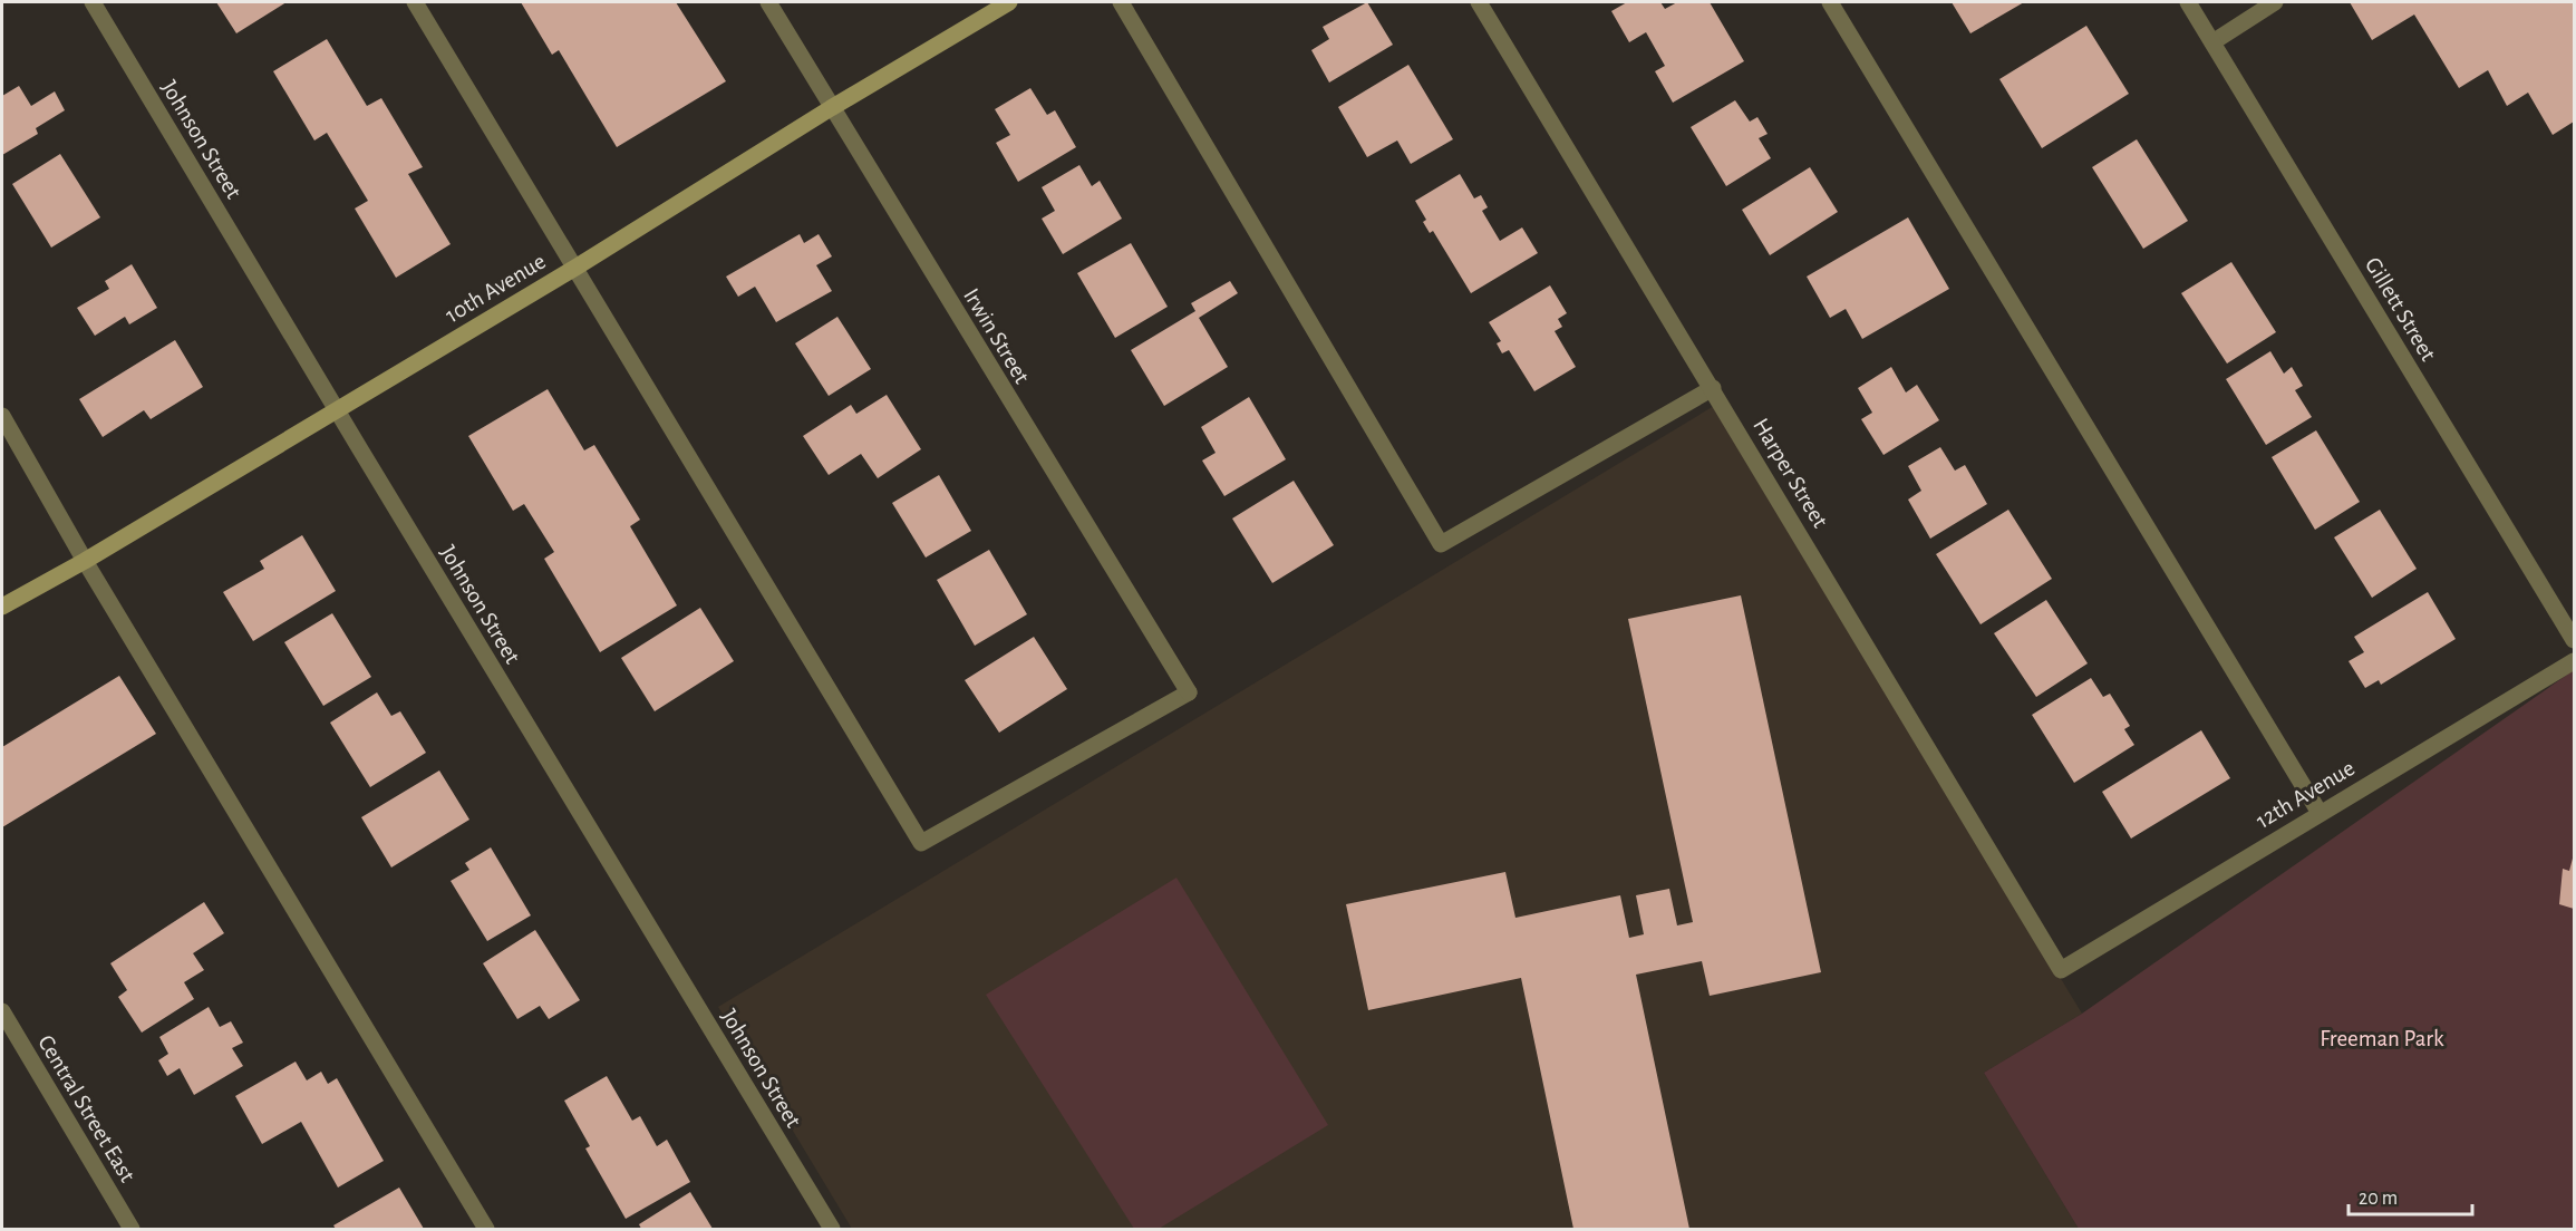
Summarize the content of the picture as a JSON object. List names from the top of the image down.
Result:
{
  "streets": {
    "street": [
      "Johnson Street",
      "10th Avenue",
      "Gillett Street",
      "Irwin Street",
      "Harper Street",
      "12th Avenue",
      "Central Street East"
    ]
  },
  "crossings": [
    ["Johnson Street", "10th Avenue"],
    ["10th Avenue", "Irwin Street"],
    ["Harper Street", "12th Avenue"]
  ],
  "parks": ["Freeman Park"],
  "scale_bar": "20 m"
}
